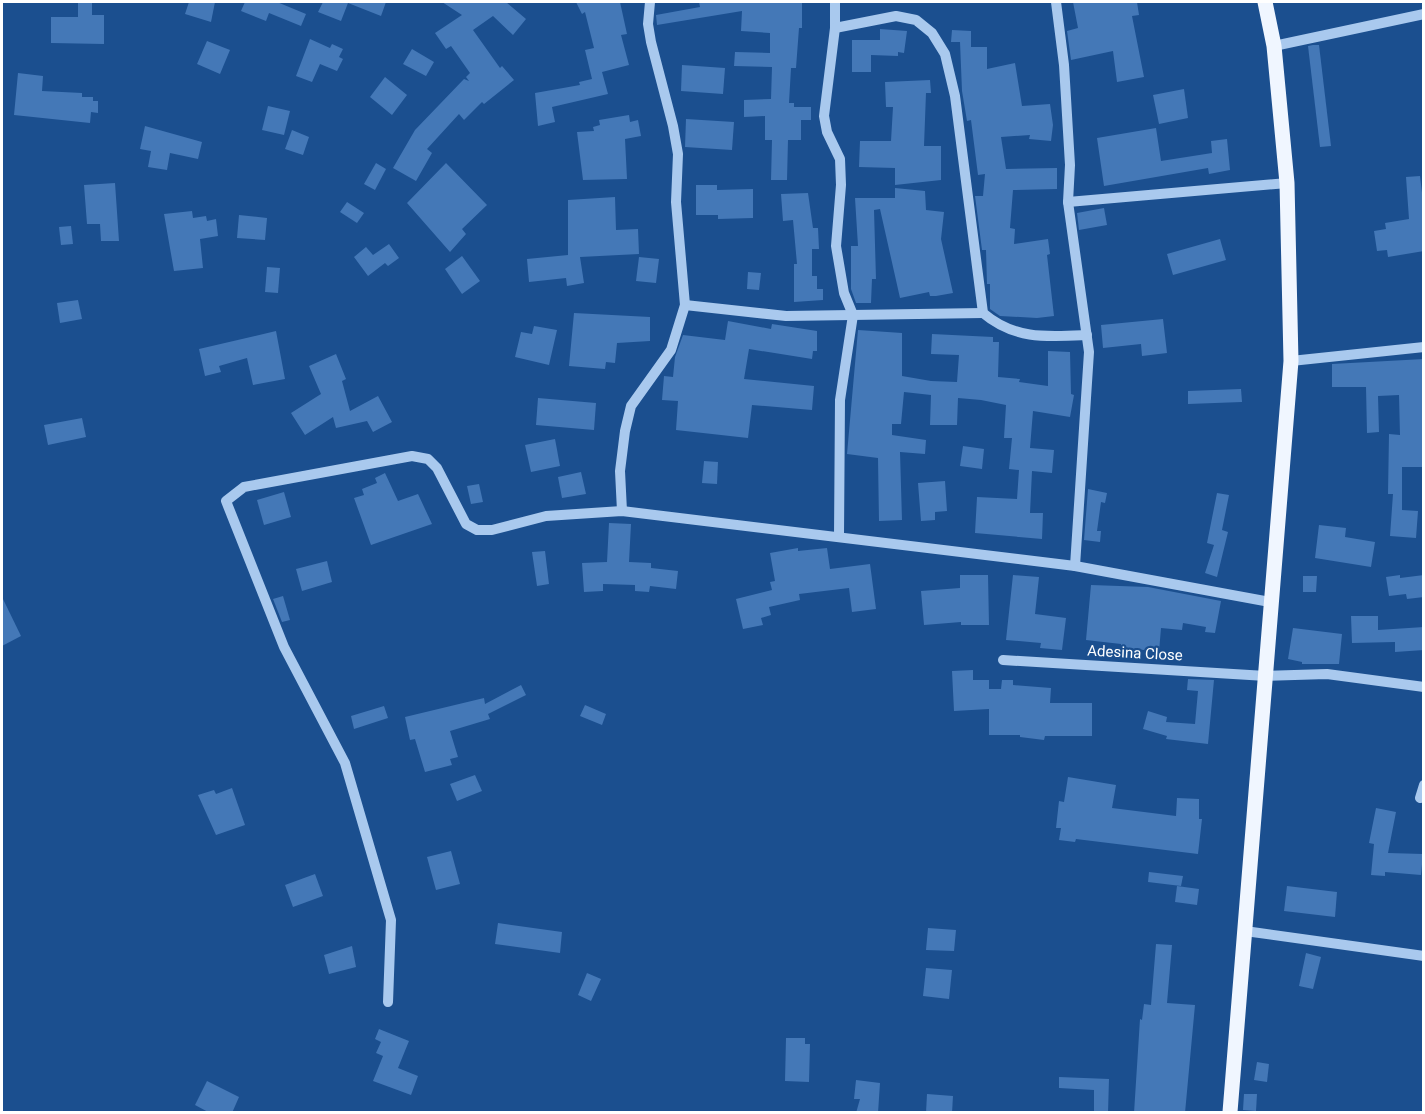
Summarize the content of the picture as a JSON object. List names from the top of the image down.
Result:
{
  "streets": {
    "street": ["Adesina Close"]
  }
}
